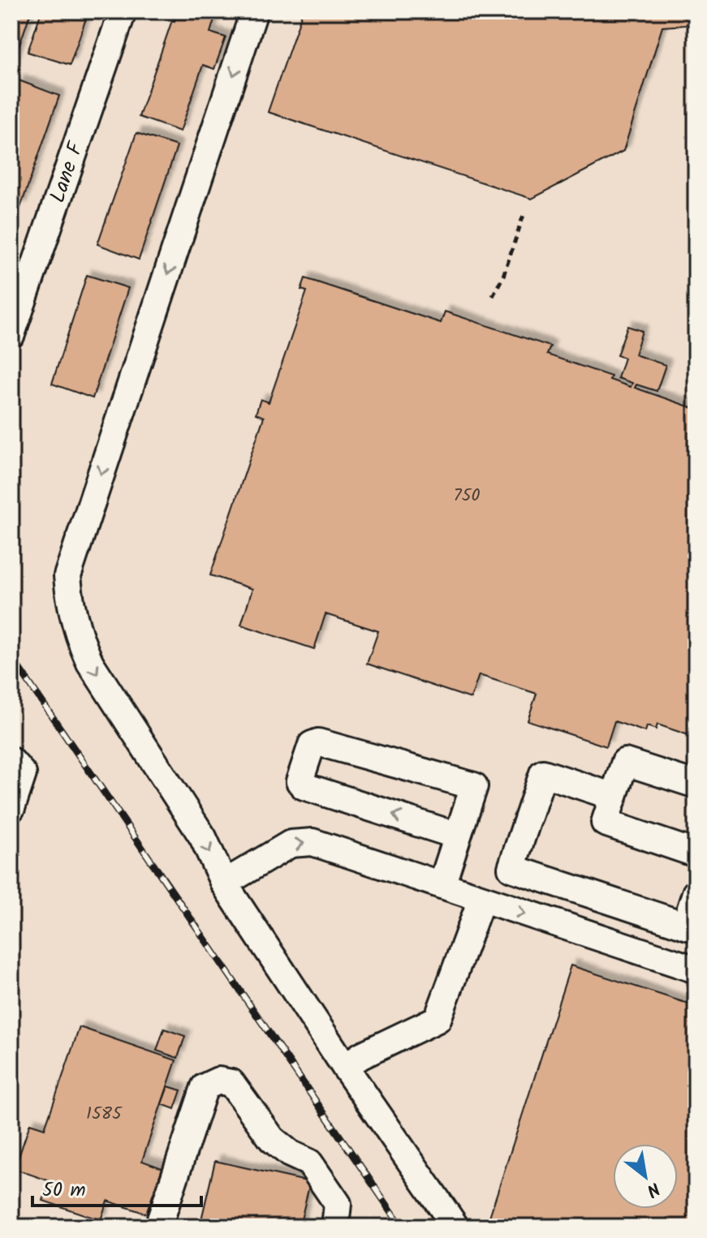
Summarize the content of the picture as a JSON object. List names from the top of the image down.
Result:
{
  "streets": {
    "street": ["Lane F"]
  },
  "house_numbers": ["750", "1585"],
  "scale_bar": "50 m",
  "north": "bottom right"
}
